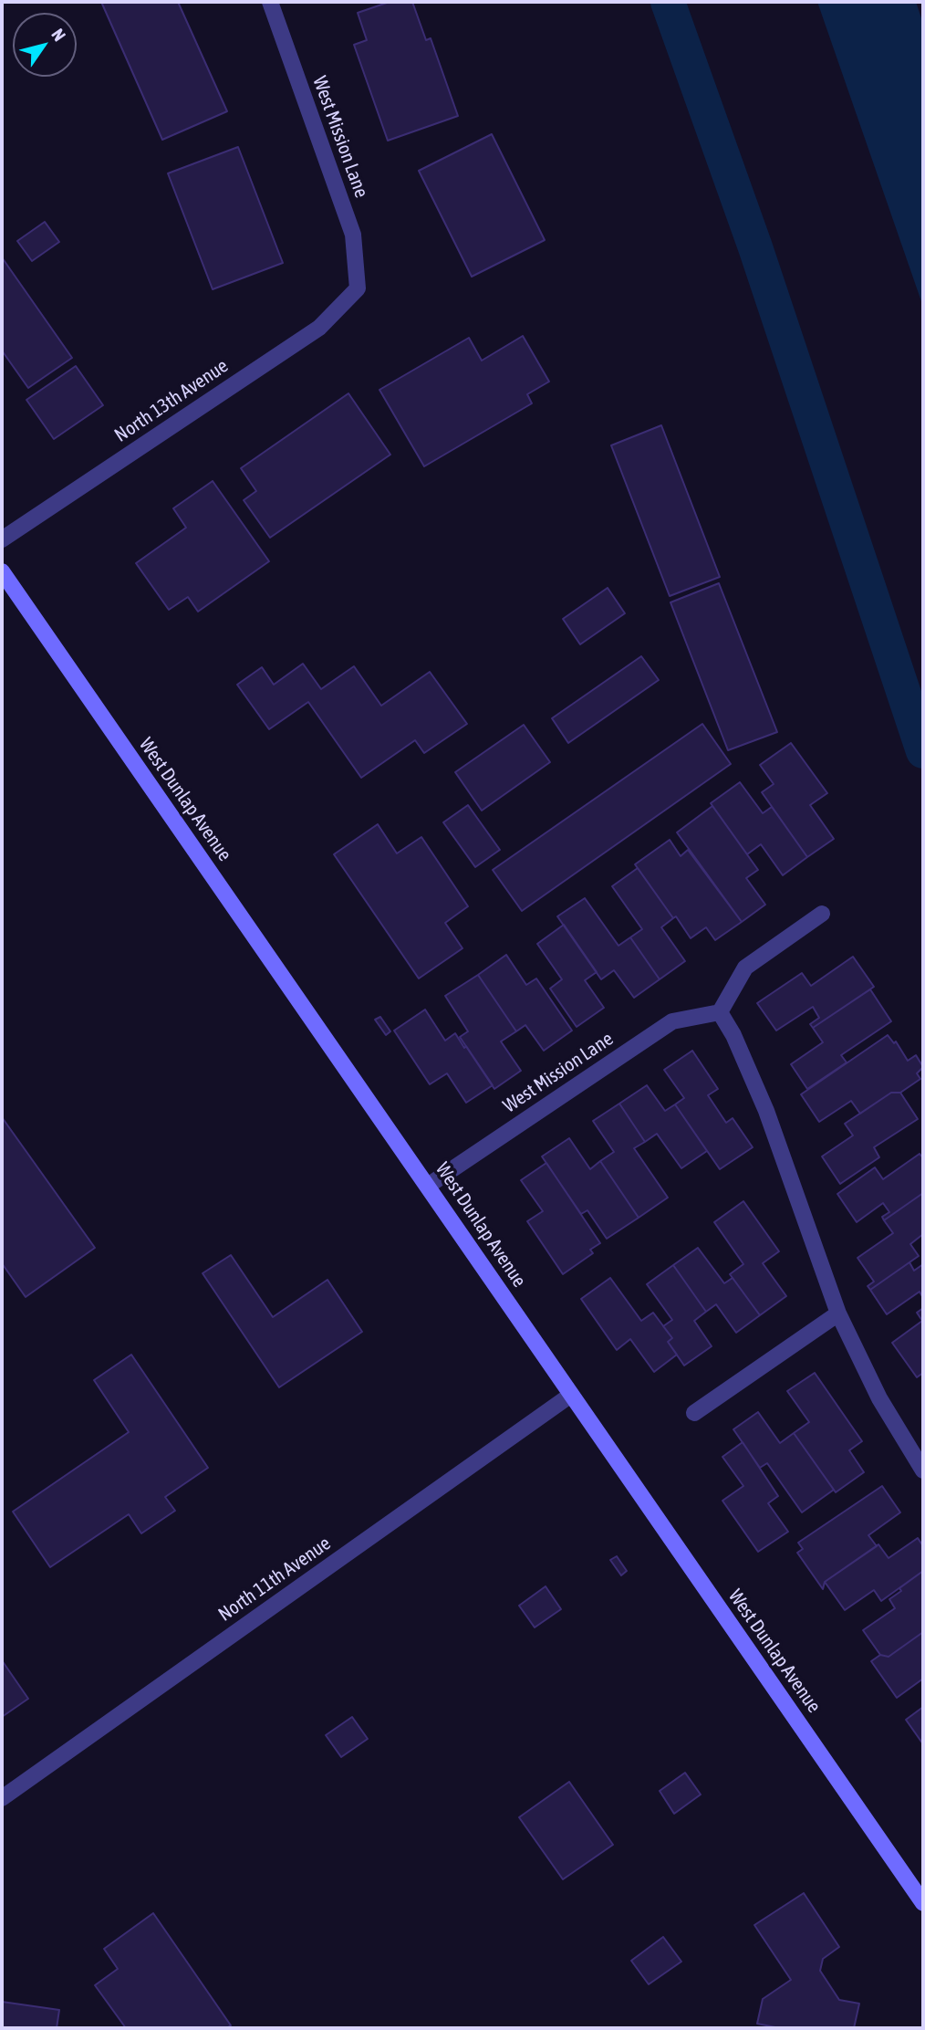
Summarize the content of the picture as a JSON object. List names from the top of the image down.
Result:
{
  "streets": {
    "main road": ["West Dunlap Avenue"],
    "street": ["West Mission Lane", "North 13th Avenue", "North 11th Avenue"]
  },
  "crossings": [
    ["West Mission Lane", "North 13th Avenue"],
    ["West Mission Lane", "West Dunlap Avenue"],
    ["West Dunlap Avenue", "North 11th Avenue"]
  ],
  "north": "top right"
}
